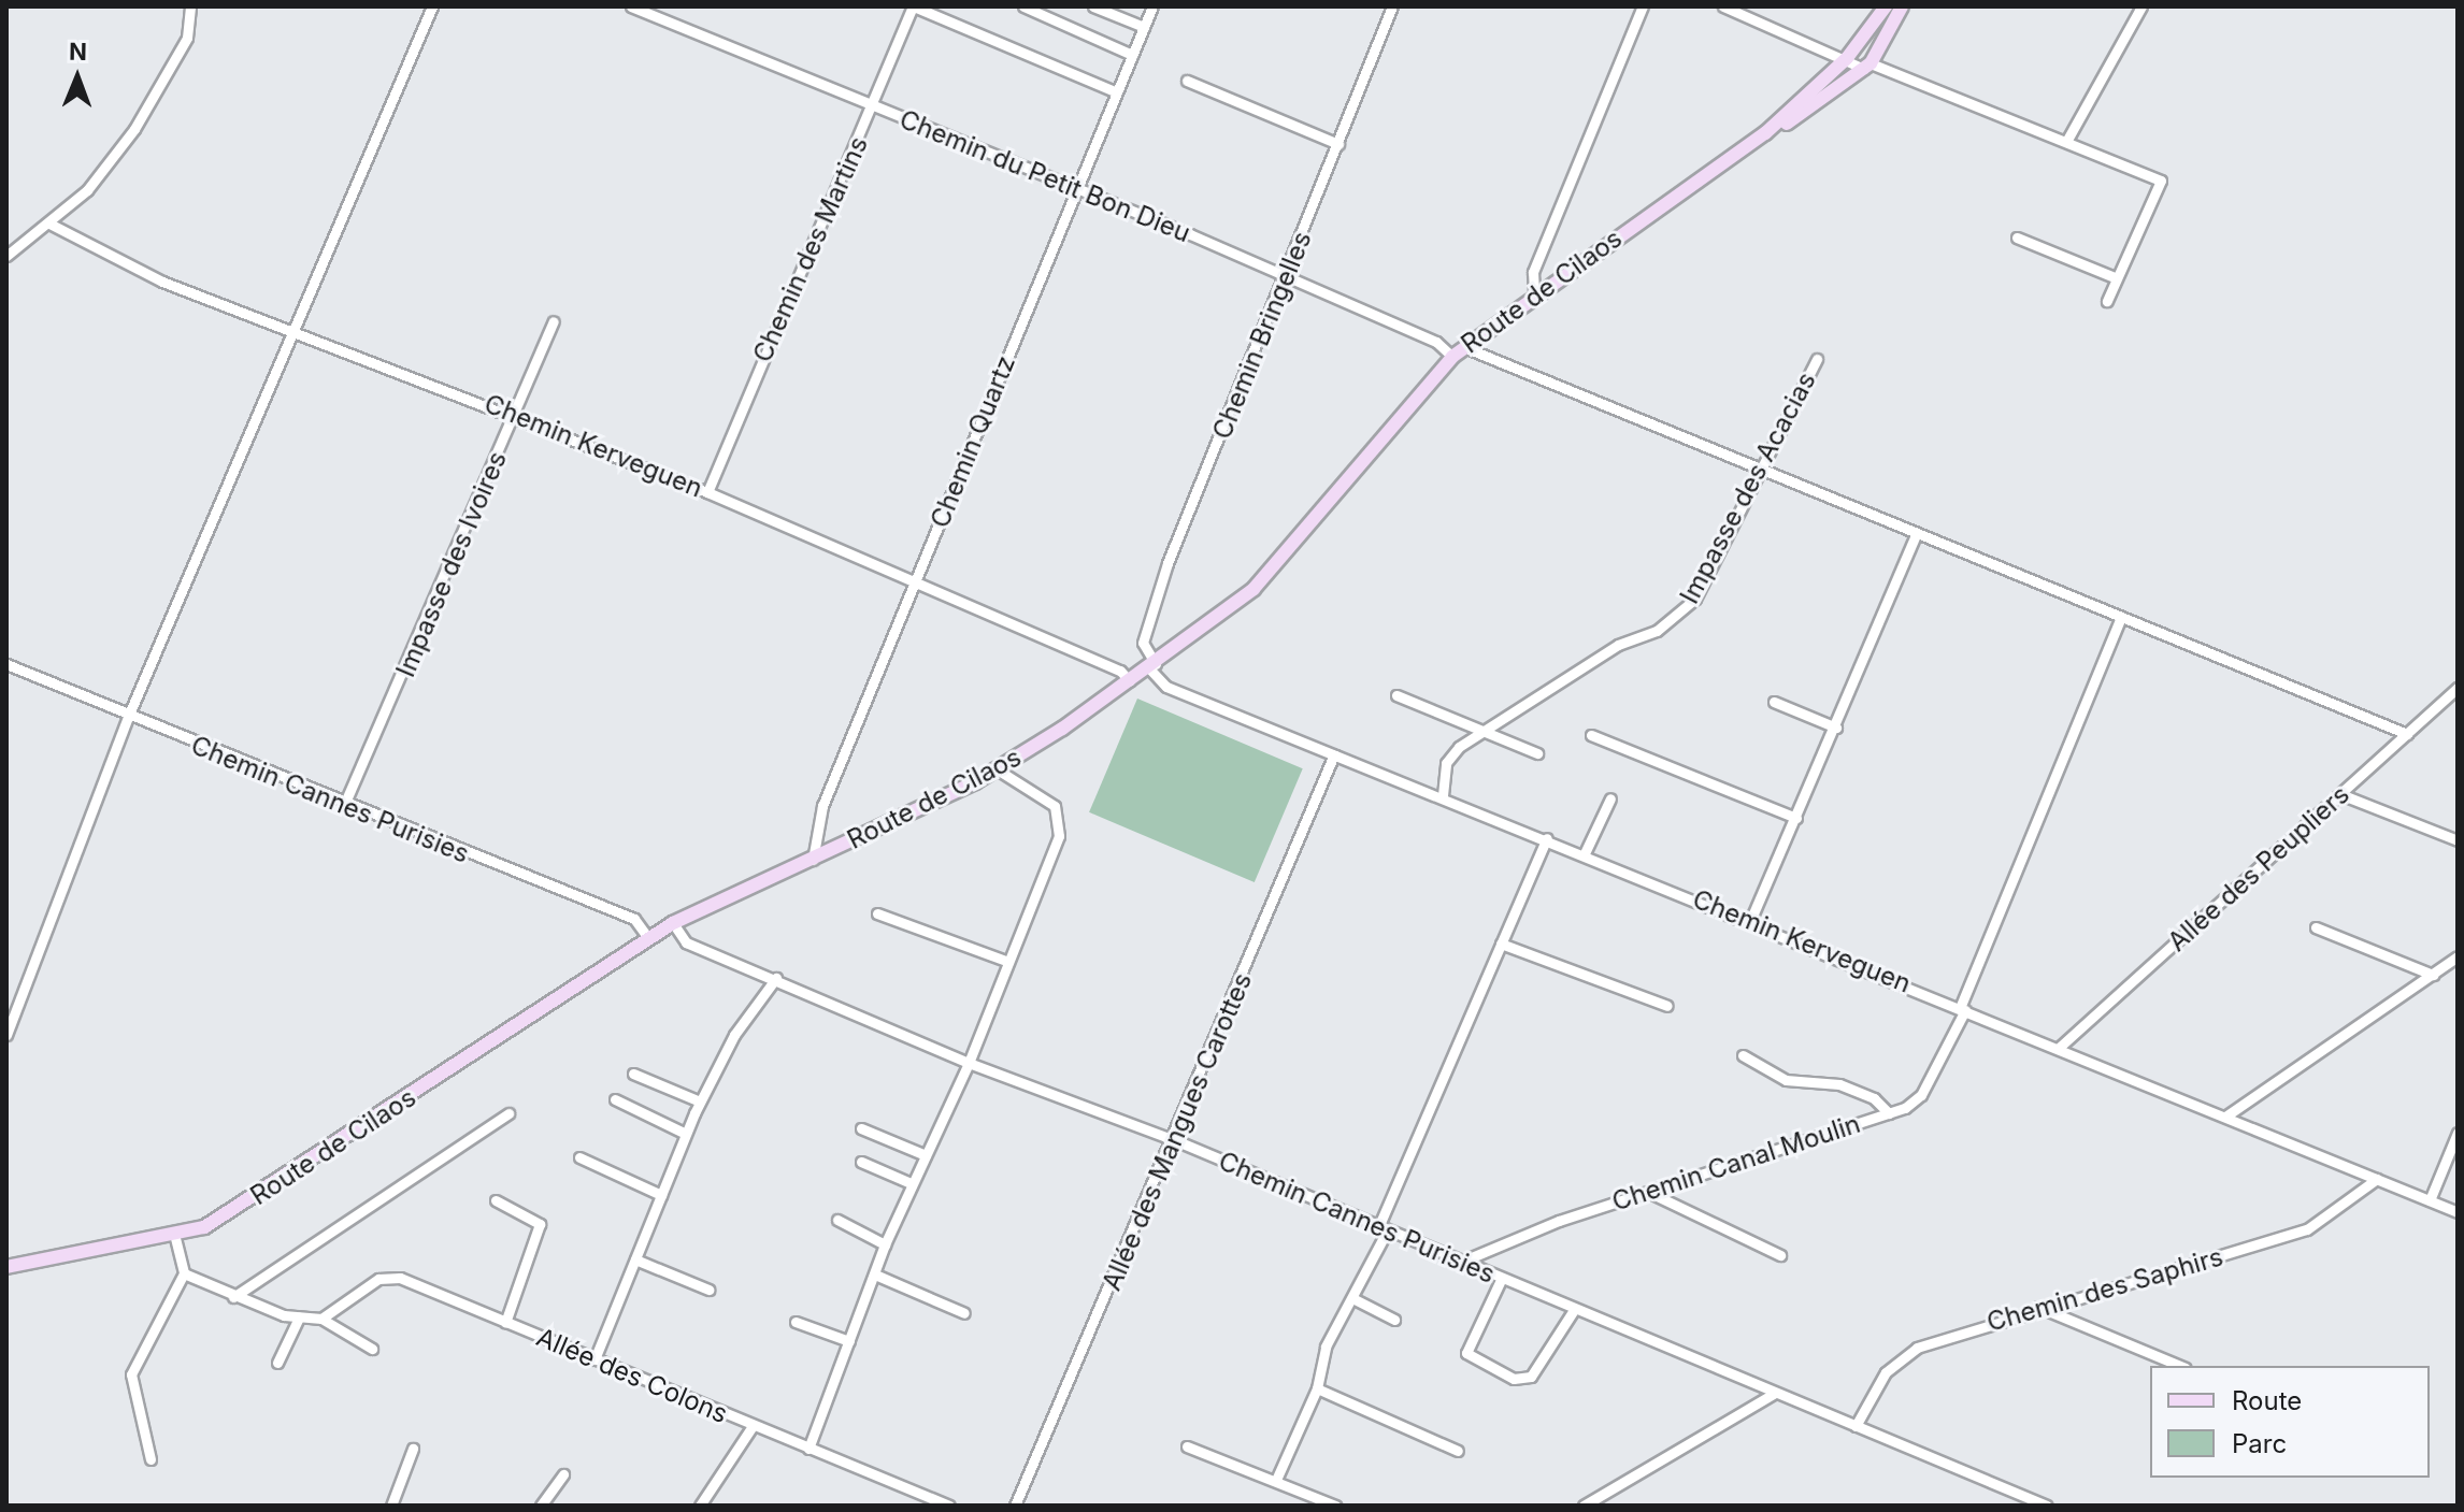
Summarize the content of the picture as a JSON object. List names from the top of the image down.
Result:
{
  "streets": {
    "main road": ["Route de Cilaos"],
    "street": [
      "Chemin du Petit Bon Dieu",
      "Chemin des Martins",
      "Chemin Bringelles",
      "Chemin Quartz",
      "Chemin Kerveguen",
      "Impasse des Acacias",
      "Impasse des Ivoires",
      "Chemin Cannes Purisies",
      "Allée des Peupliers",
      "Allée des Mangues Carottes",
      "Chemin Canal Moulin",
      "Chemin des Saphirs",
      "Allée des Colons"
    ]
  },
  "crossings": [
    ["Chemin du Petit Bon Dieu", "Chemin des Martins"],
    ["Chemin du Petit Bon Dieu", "Route de Cilaos"],
    ["Chemin du Petit Bon Dieu", "Chemin Bringelles"],
    ["Chemin du Petit Bon Dieu", "Chemin Quartz"],
    ["Chemin du Petit Bon Dieu", "Impasse des Acacias"],
    ["Chemin du Petit Bon Dieu", "Allée des Peupliers"],
    ["Chemin du Petit Bon Dieu", "Chemin Canal Moulin"],
    ["Chemin des Martins", "Chemin Kerveguen"],
    ["Route de Cilaos", "Chemin Bringelles"],
    ["Route de Cilaos", "Chemin Quartz"],
    ["Route de Cilaos", "Chemin Kerveguen"],
    ["Route de Cilaos", "Chemin Cannes Purisies"],
    ["Chemin Bringelles", "Chemin Kerveguen"],
    ["Chemin Quartz", "Chemin Kerveguen"],
    ["Chemin Kerveguen", "Impasse des Acacias"],
    ["Chemin Kerveguen", "Impasse des Ivoires"],
    ["Chemin Kerveguen", "Allée des Peupliers"],
    ["Chemin Kerveguen", "Allée des Mangues Carottes"],
    ["Chemin Kerveguen", "Chemin Canal Moulin"],
    ["Chemin Kerveguen", "Chemin des Saphirs"],
    ["Impasse des Ivoires", "Chemin Cannes Purisies"],
    ["Chemin Cannes Purisies", "Allée des Mangues Carottes"],
    ["Chemin Cannes Purisies", "Chemin Canal Moulin"],
    ["Chemin Cannes Purisies", "Chemin des Saphirs"]
  ],
  "legend": ["Route", "Parc"],
  "north": "top"
}
